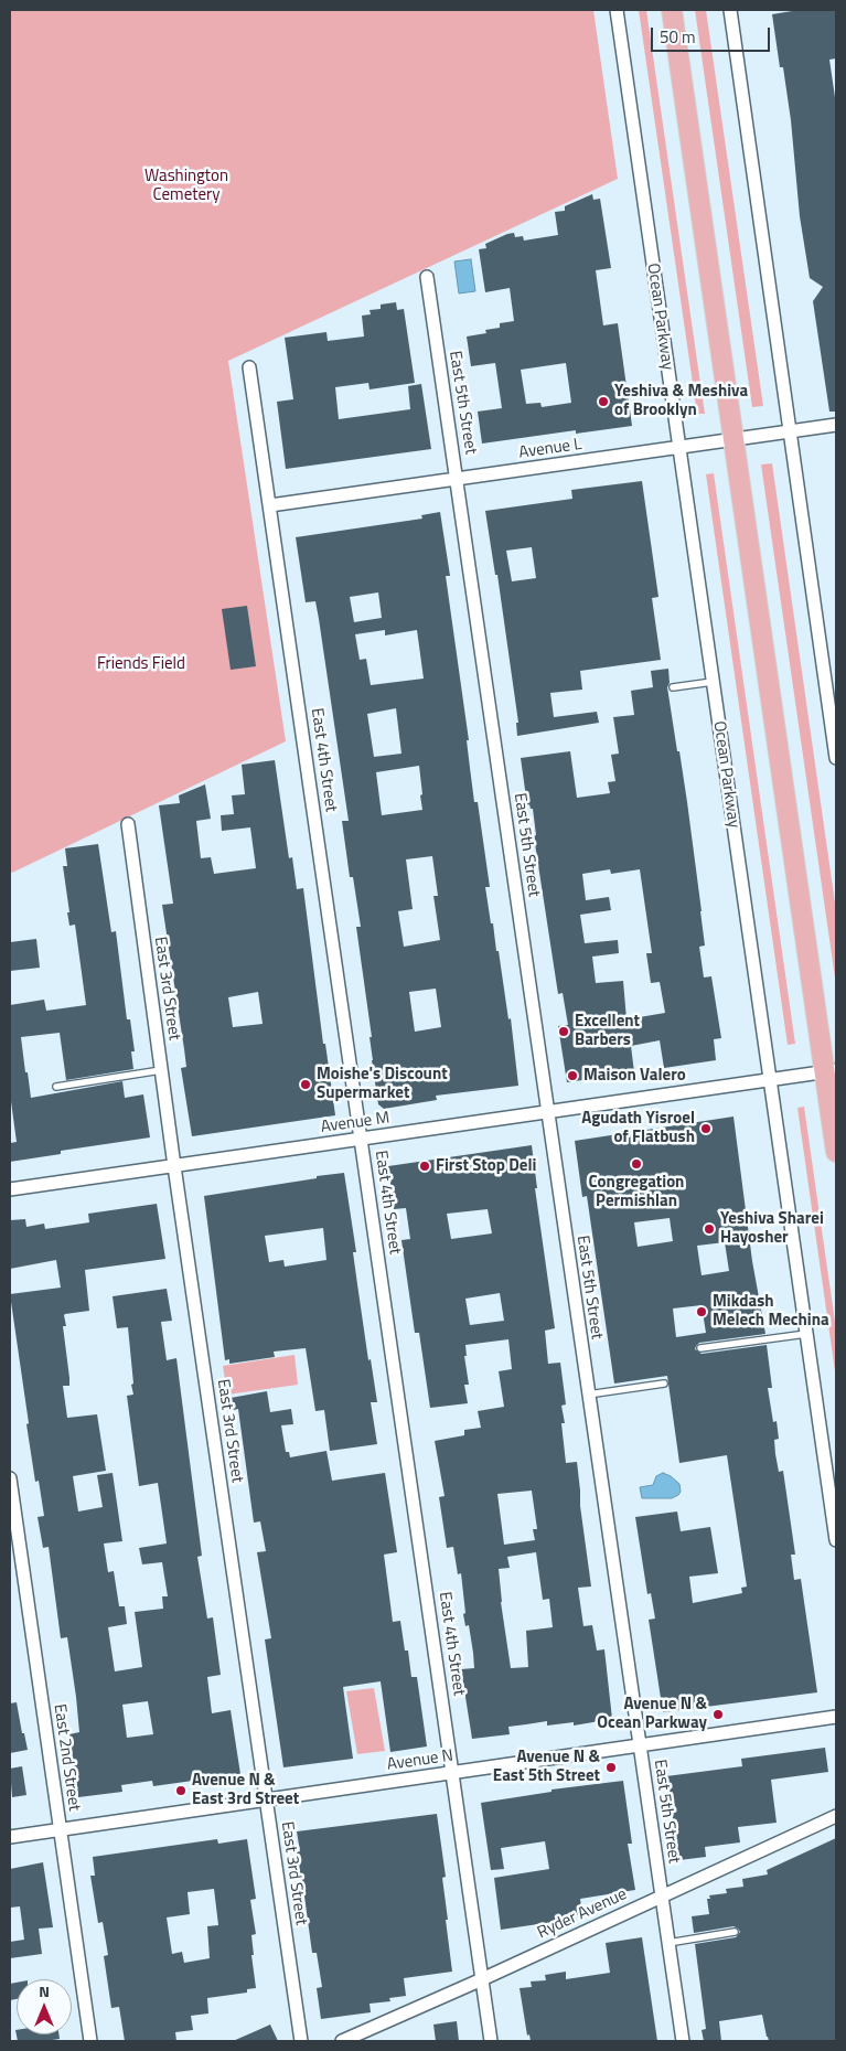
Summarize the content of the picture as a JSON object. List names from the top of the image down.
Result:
{
  "streets": {
    "street": [
      "Ocean Parkway",
      "East 5th Street",
      "Avenue L",
      "East 4th Street",
      "East 3rd Street",
      "Avenue M",
      "East 2nd Street",
      "Avenue N",
      "Ryder Avenue"
    ]
  },
  "crossings": [
    ["Ocean Parkway", "Avenue L"],
    ["Ocean Parkway", "Avenue M"],
    ["East 5th Street", "Avenue L"],
    ["East 5th Street", "Avenue M"],
    ["East 5th Street", "Avenue N"],
    ["East 5th Street", "Ryder Avenue"],
    ["Avenue L", "East 4th Street"],
    ["East 4th Street", "Avenue M"],
    ["East 4th Street", "Avenue N"],
    ["East 4th Street", "Ryder Avenue"],
    ["East 3rd Street", "Avenue M"],
    ["East 3rd Street", "Avenue N"],
    ["East 2nd Street", "Avenue N"]
  ],
  "parks": ["Washington Cemetery", "Friends Field"],
  "places": [
    "Yeshiva & Meshiva of Brooklyn",
    "Excellent Barbers",
    "Maison Valero",
    "Moishe's Discount Supermarket",
    "Agudath Yisroel of Flatbush",
    "Congregation Permishlan",
    "First Stop Deli",
    "Yeshiva Sharei Hayosher",
    "Mikdash Melech Mechina",
    "Avenue N & Ocean Parkway",
    "Avenue N & East 5th Street",
    "Avenue N & East 3rd Street"
  ],
  "scale_bar": "50 m",
  "north": "top"
}
